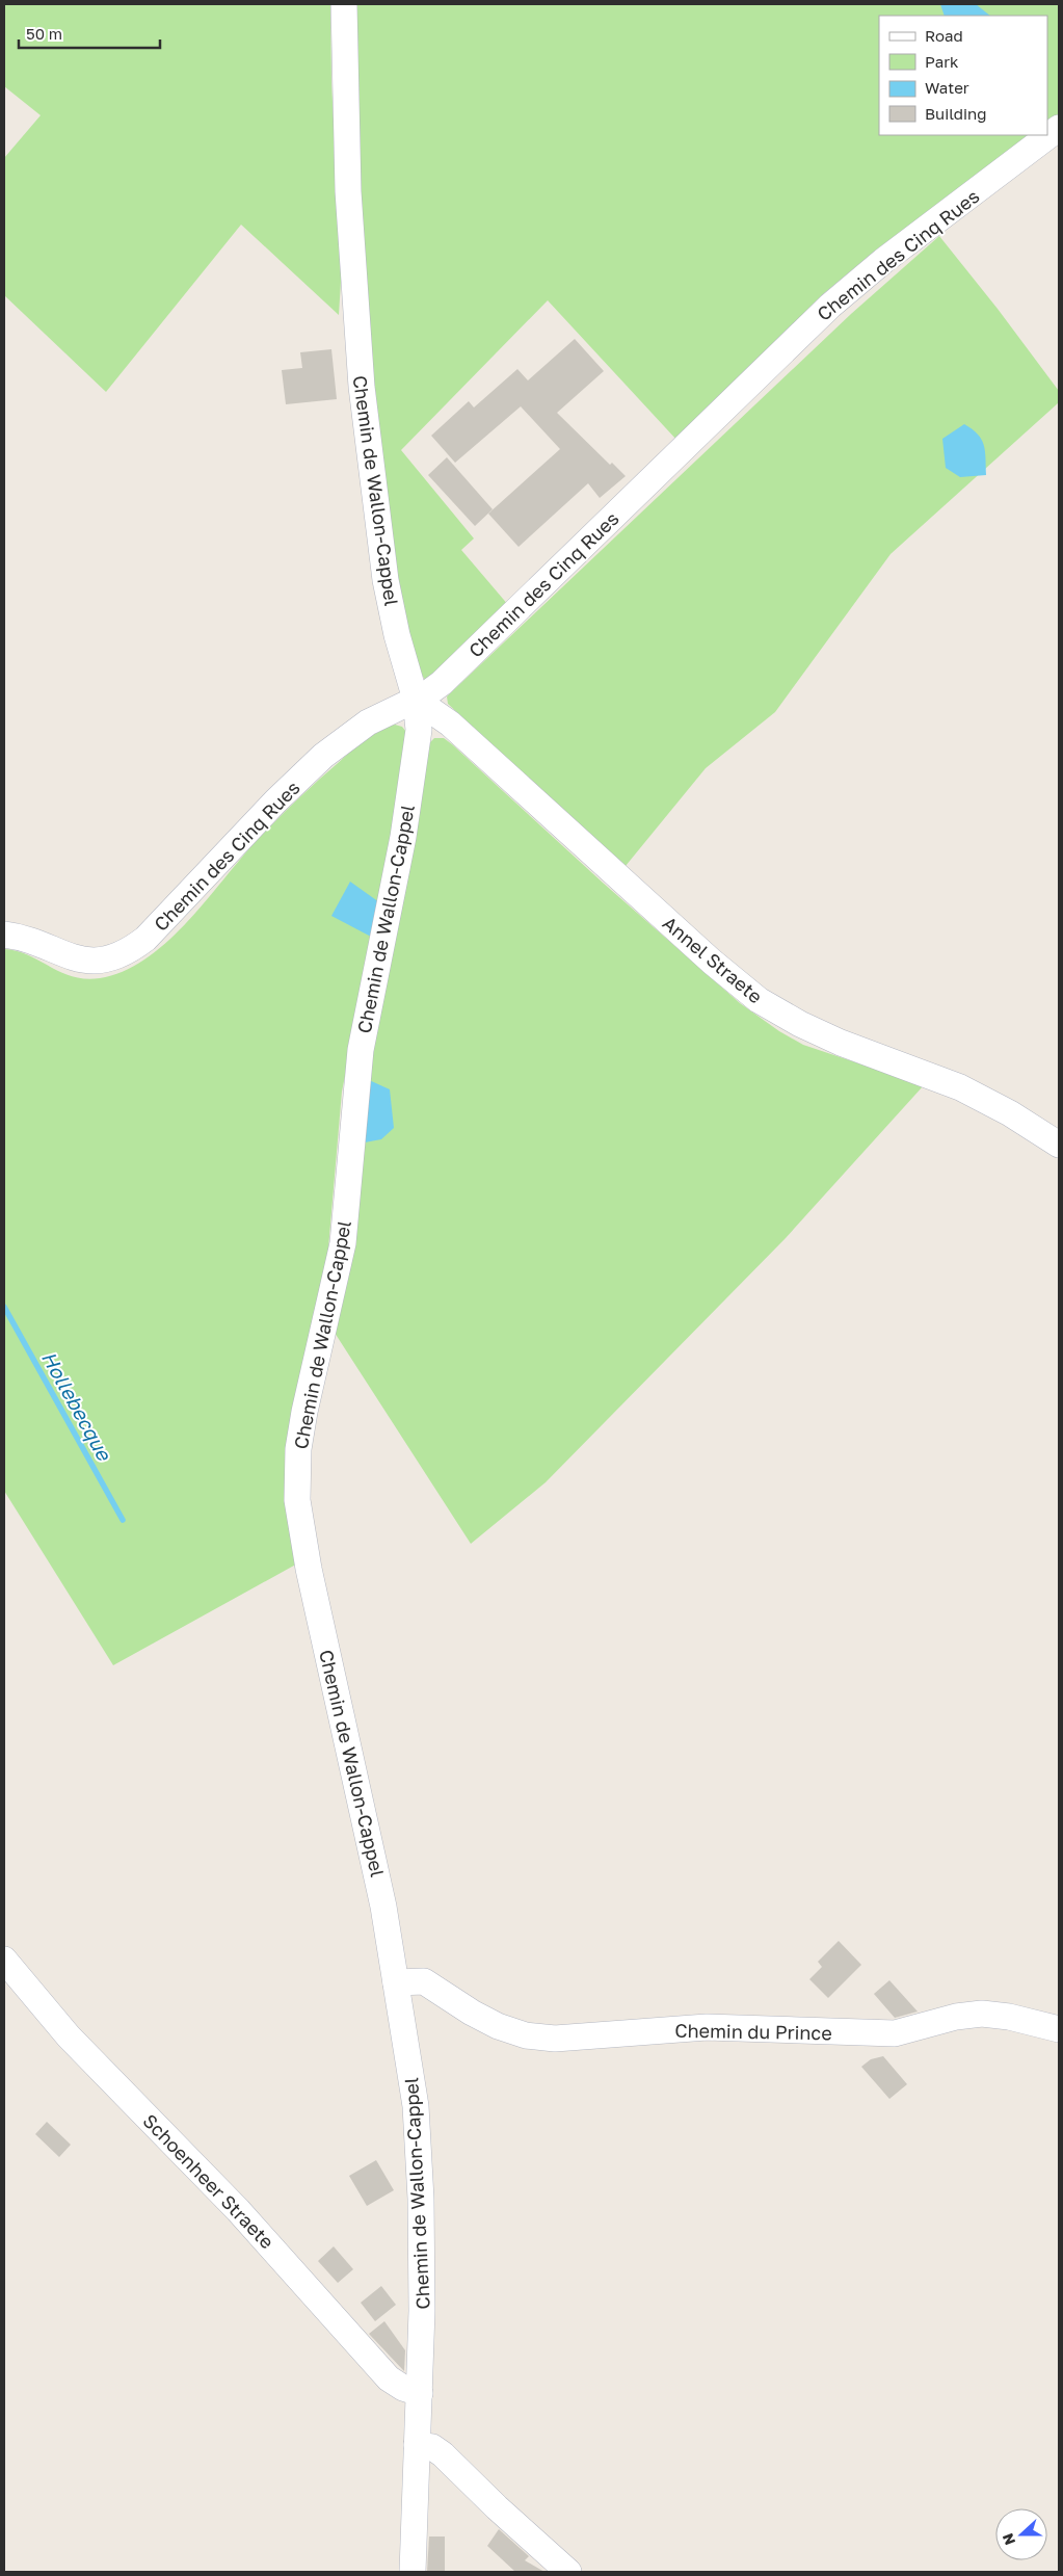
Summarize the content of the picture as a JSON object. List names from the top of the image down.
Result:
{
  "streets": {
    "street": [
      "Chemin des Cinq Rues",
      "Chemin de Wallon-Cappel",
      "Annel Straete",
      "Chemin du Prince",
      "Schoenheer Straete"
    ]
  },
  "crossings": [
    ["Chemin des Cinq Rues", "Chemin de Wallon-Cappel"],
    ["Chemin des Cinq Rues", "Annel Straete"],
    ["Chemin de Wallon-Cappel", "Annel Straete"],
    ["Chemin de Wallon-Cappel", "Chemin du Prince"],
    ["Chemin de Wallon-Cappel", "Schoenheer Straete"]
  ],
  "water": ["Hollebecque"],
  "legend": [
    "Road",
    "Park",
    "Water",
    "Building"
  ],
  "scale_bar": "50 m",
  "north": "left"
}
